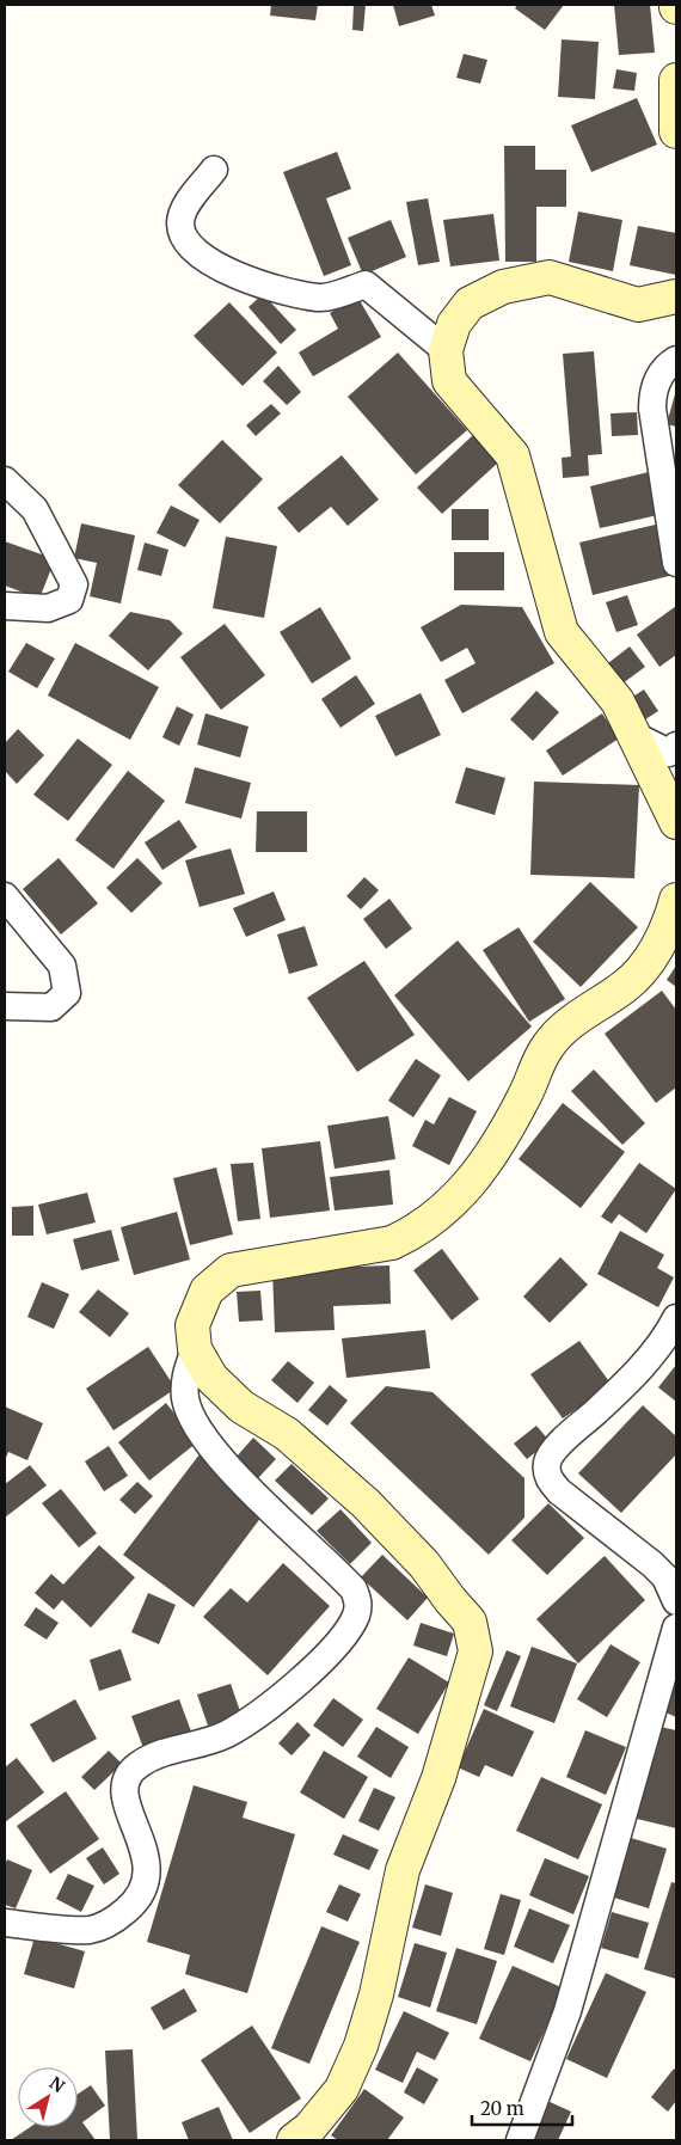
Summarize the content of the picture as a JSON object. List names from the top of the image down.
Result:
{
  "scale_bar": "20 m",
  "north": "top right"
}
